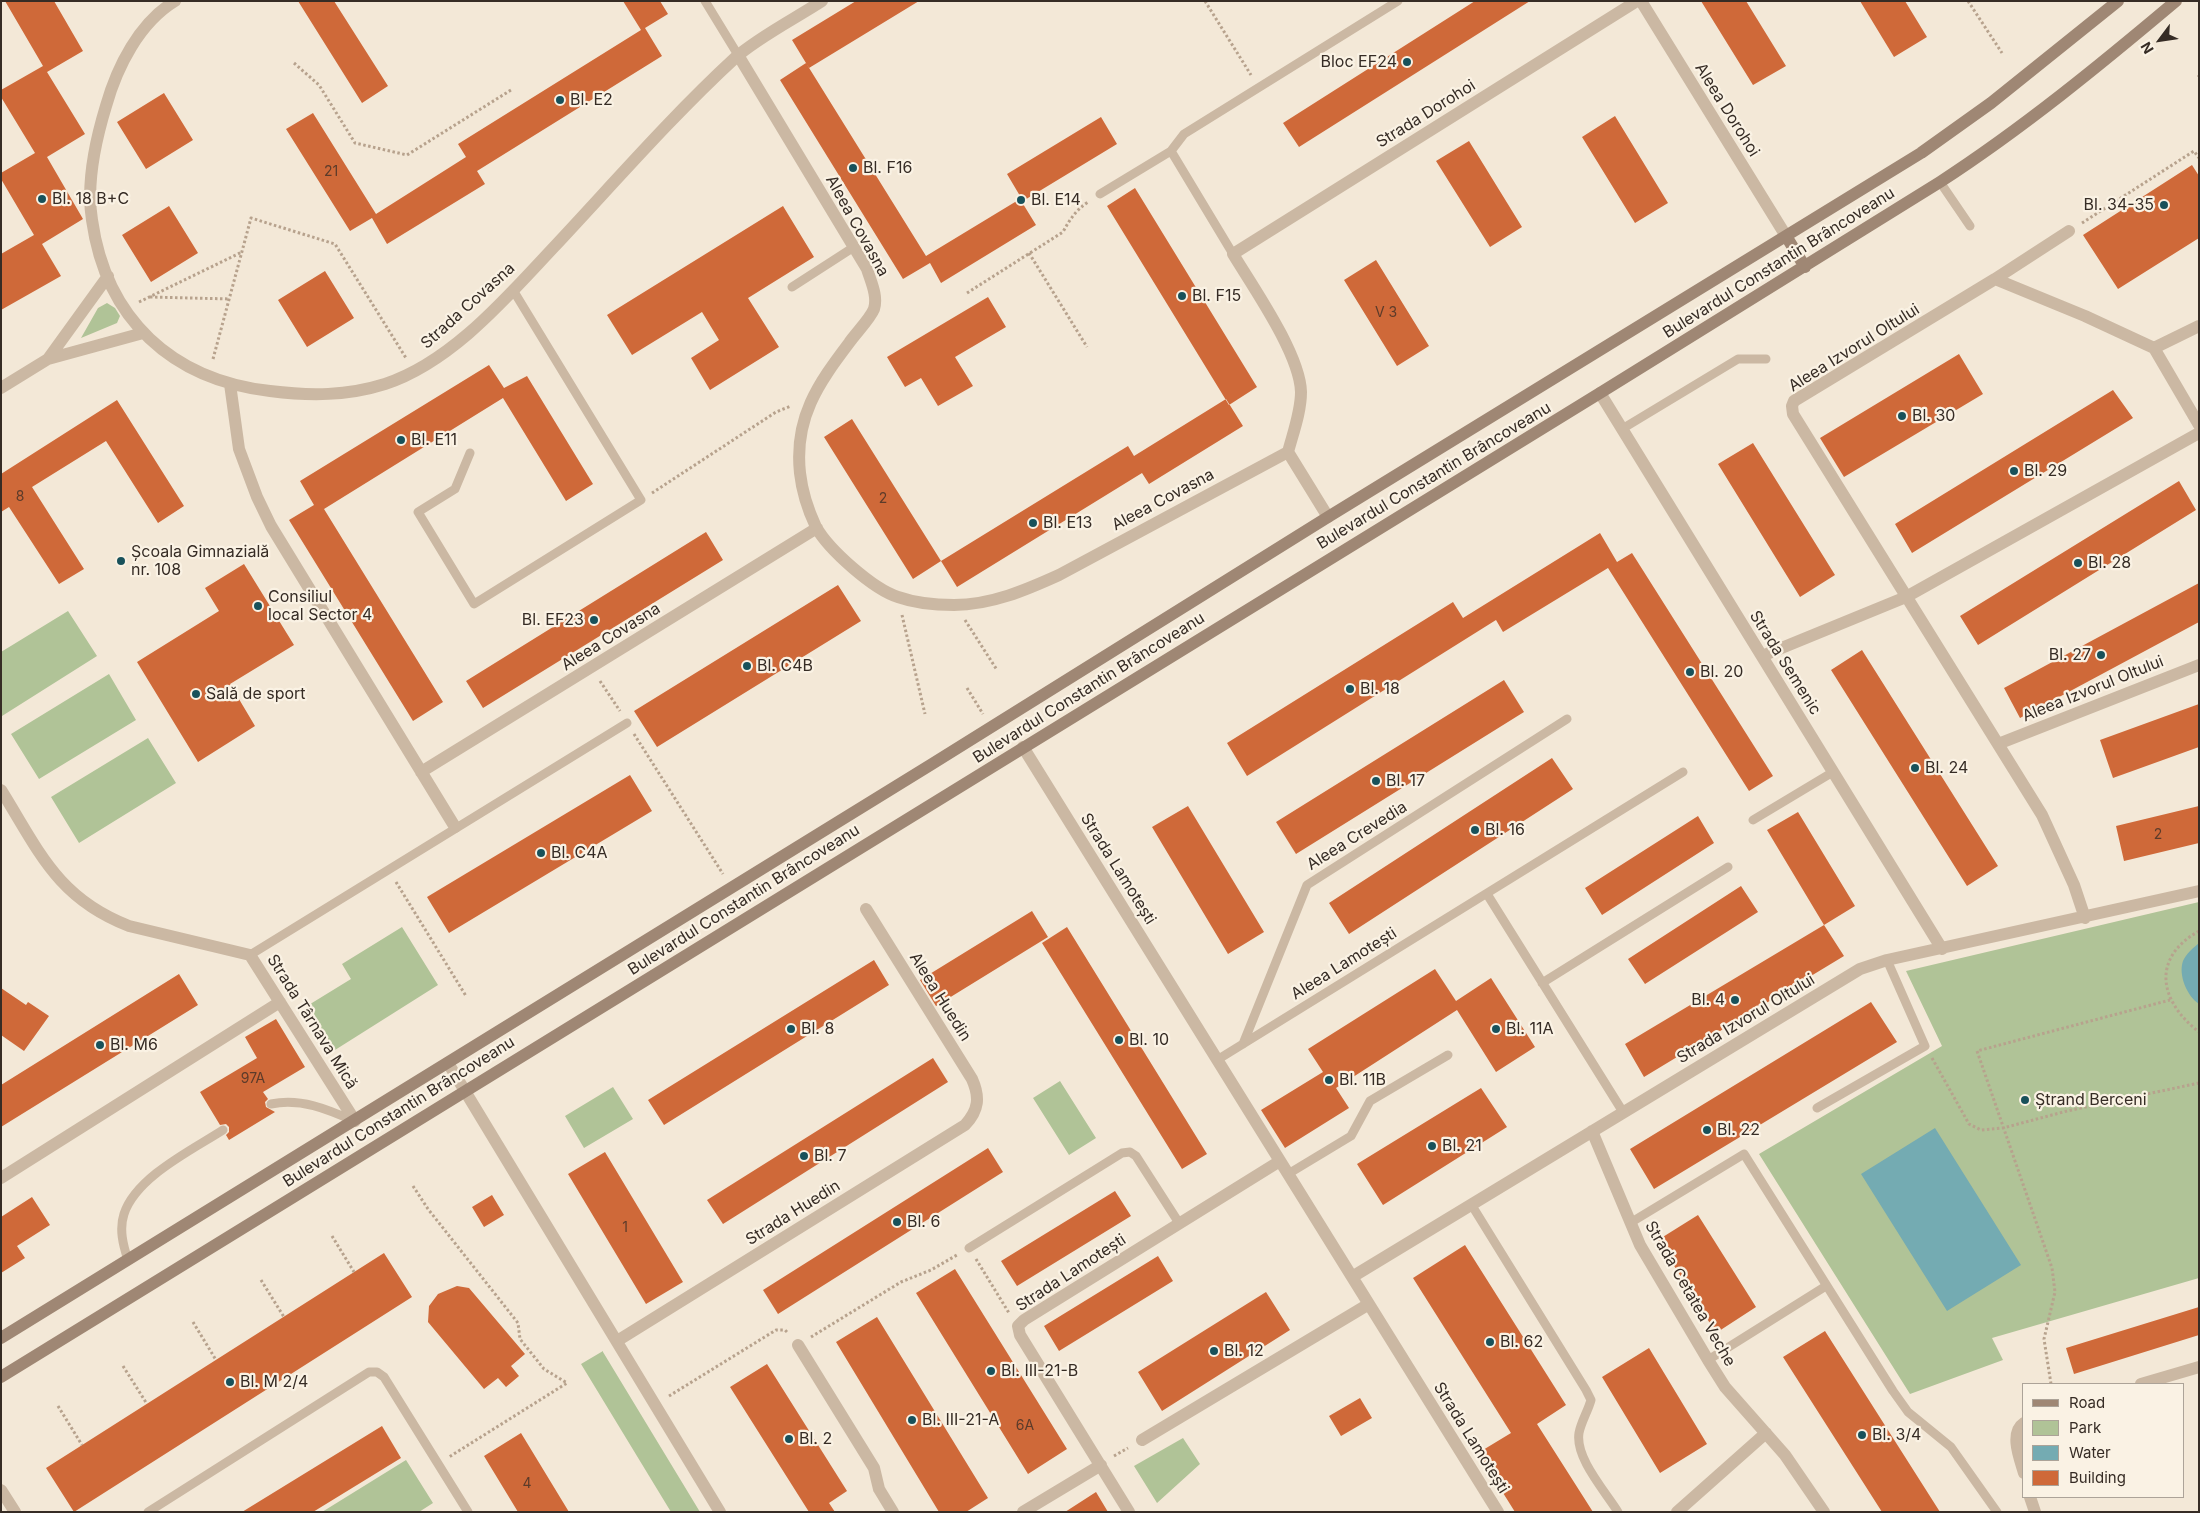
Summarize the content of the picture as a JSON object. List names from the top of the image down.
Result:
{
  "streets": {
    "main road": ["Bulevardul Constantin Brâncoveanu"],
    "street": [
      "Aleea Dorohoi",
      "Strada Dorohoi",
      "Aleea Covasna",
      "Strada Covasna",
      "Aleea Izvorul Oltului",
      "Strada Semenic",
      "Strada Lamotești",
      "Aleea Huedin",
      "Strada Izvorul Oltului",
      "Strada Târnava Mică",
      "Strada Huedin",
      "Strada Cetatea Veche"
    ],
    "lane": ["Aleea Crevedia", "Aleea Lamotești"]
  },
  "crossings": [
    ["Aleea Dorohoi", "Strada Dorohoi"],
    ["Aleea Dorohoi", "Bulevardul Constantin Brâncoveanu"],
    ["Aleea Covasna", "Strada Covasna"],
    ["Bulevardul Constantin Brâncoveanu", "Strada Semenic"],
    ["Bulevardul Constantin Brâncoveanu", "Strada Lamotești"],
    ["Bulevardul Constantin Brâncoveanu", "Strada Târnava Mică"],
    ["Aleea Izvorul Oltului", "Strada Izvorul Oltului"],
    ["Strada Semenic", "Strada Izvorul Oltului"],
    ["Aleea Crevedia", "Aleea Lamotești"],
    ["Strada Lamotești", "Aleea Lamotești"],
    ["Strada Lamotești", "Strada Izvorul Oltului"],
    ["Aleea Huedin", "Strada Huedin"],
    ["Strada Izvorul Oltului", "Strada Cetatea Veche"]
  ],
  "places": [
    "Bloc EF24",
    "Bl. E2",
    "Bl. F16",
    "Bl. 18 B+C",
    "Bl. E14",
    "Bl. 34-35",
    "Bl. F15",
    "Bl. 30",
    "Bl. E11",
    "Bl. 29",
    "Bl. E13",
    "Școala Gimnazială nr. 108",
    "Bl. 28",
    "Consiliul local Sector 4",
    "Bl. EF23",
    "Bl. 27",
    "Bl. C4B",
    "Bl. 20",
    "Bl. 18",
    "Sală de sport",
    "Bl. 24",
    "Bl. 17",
    "Bl. 16",
    "Bl. C4A",
    "Bl. 4",
    "Bl. 8",
    "Bl. 11A",
    "Bl. 10",
    "Bl. M6",
    "Bl. 11B",
    "Ștrand Berceni",
    "Bl. 22",
    "Bl. 21",
    "Bl. 7",
    "Bl. 6",
    "Bl. 62",
    "Bl. 12",
    "Bl. III-21-B",
    "Bl. M 2/4",
    "Bl. III-21-A",
    "Bl. 3/4",
    "Bl. 2"
  ],
  "house_numbers": [
    "21",
    "V 3",
    "8",
    "2",
    "2",
    "97A",
    "1",
    "6A",
    "4"
  ],
  "legend": [
    "Road",
    "Park",
    "Water",
    "Building"
  ],
  "north": "bottom left"
}
